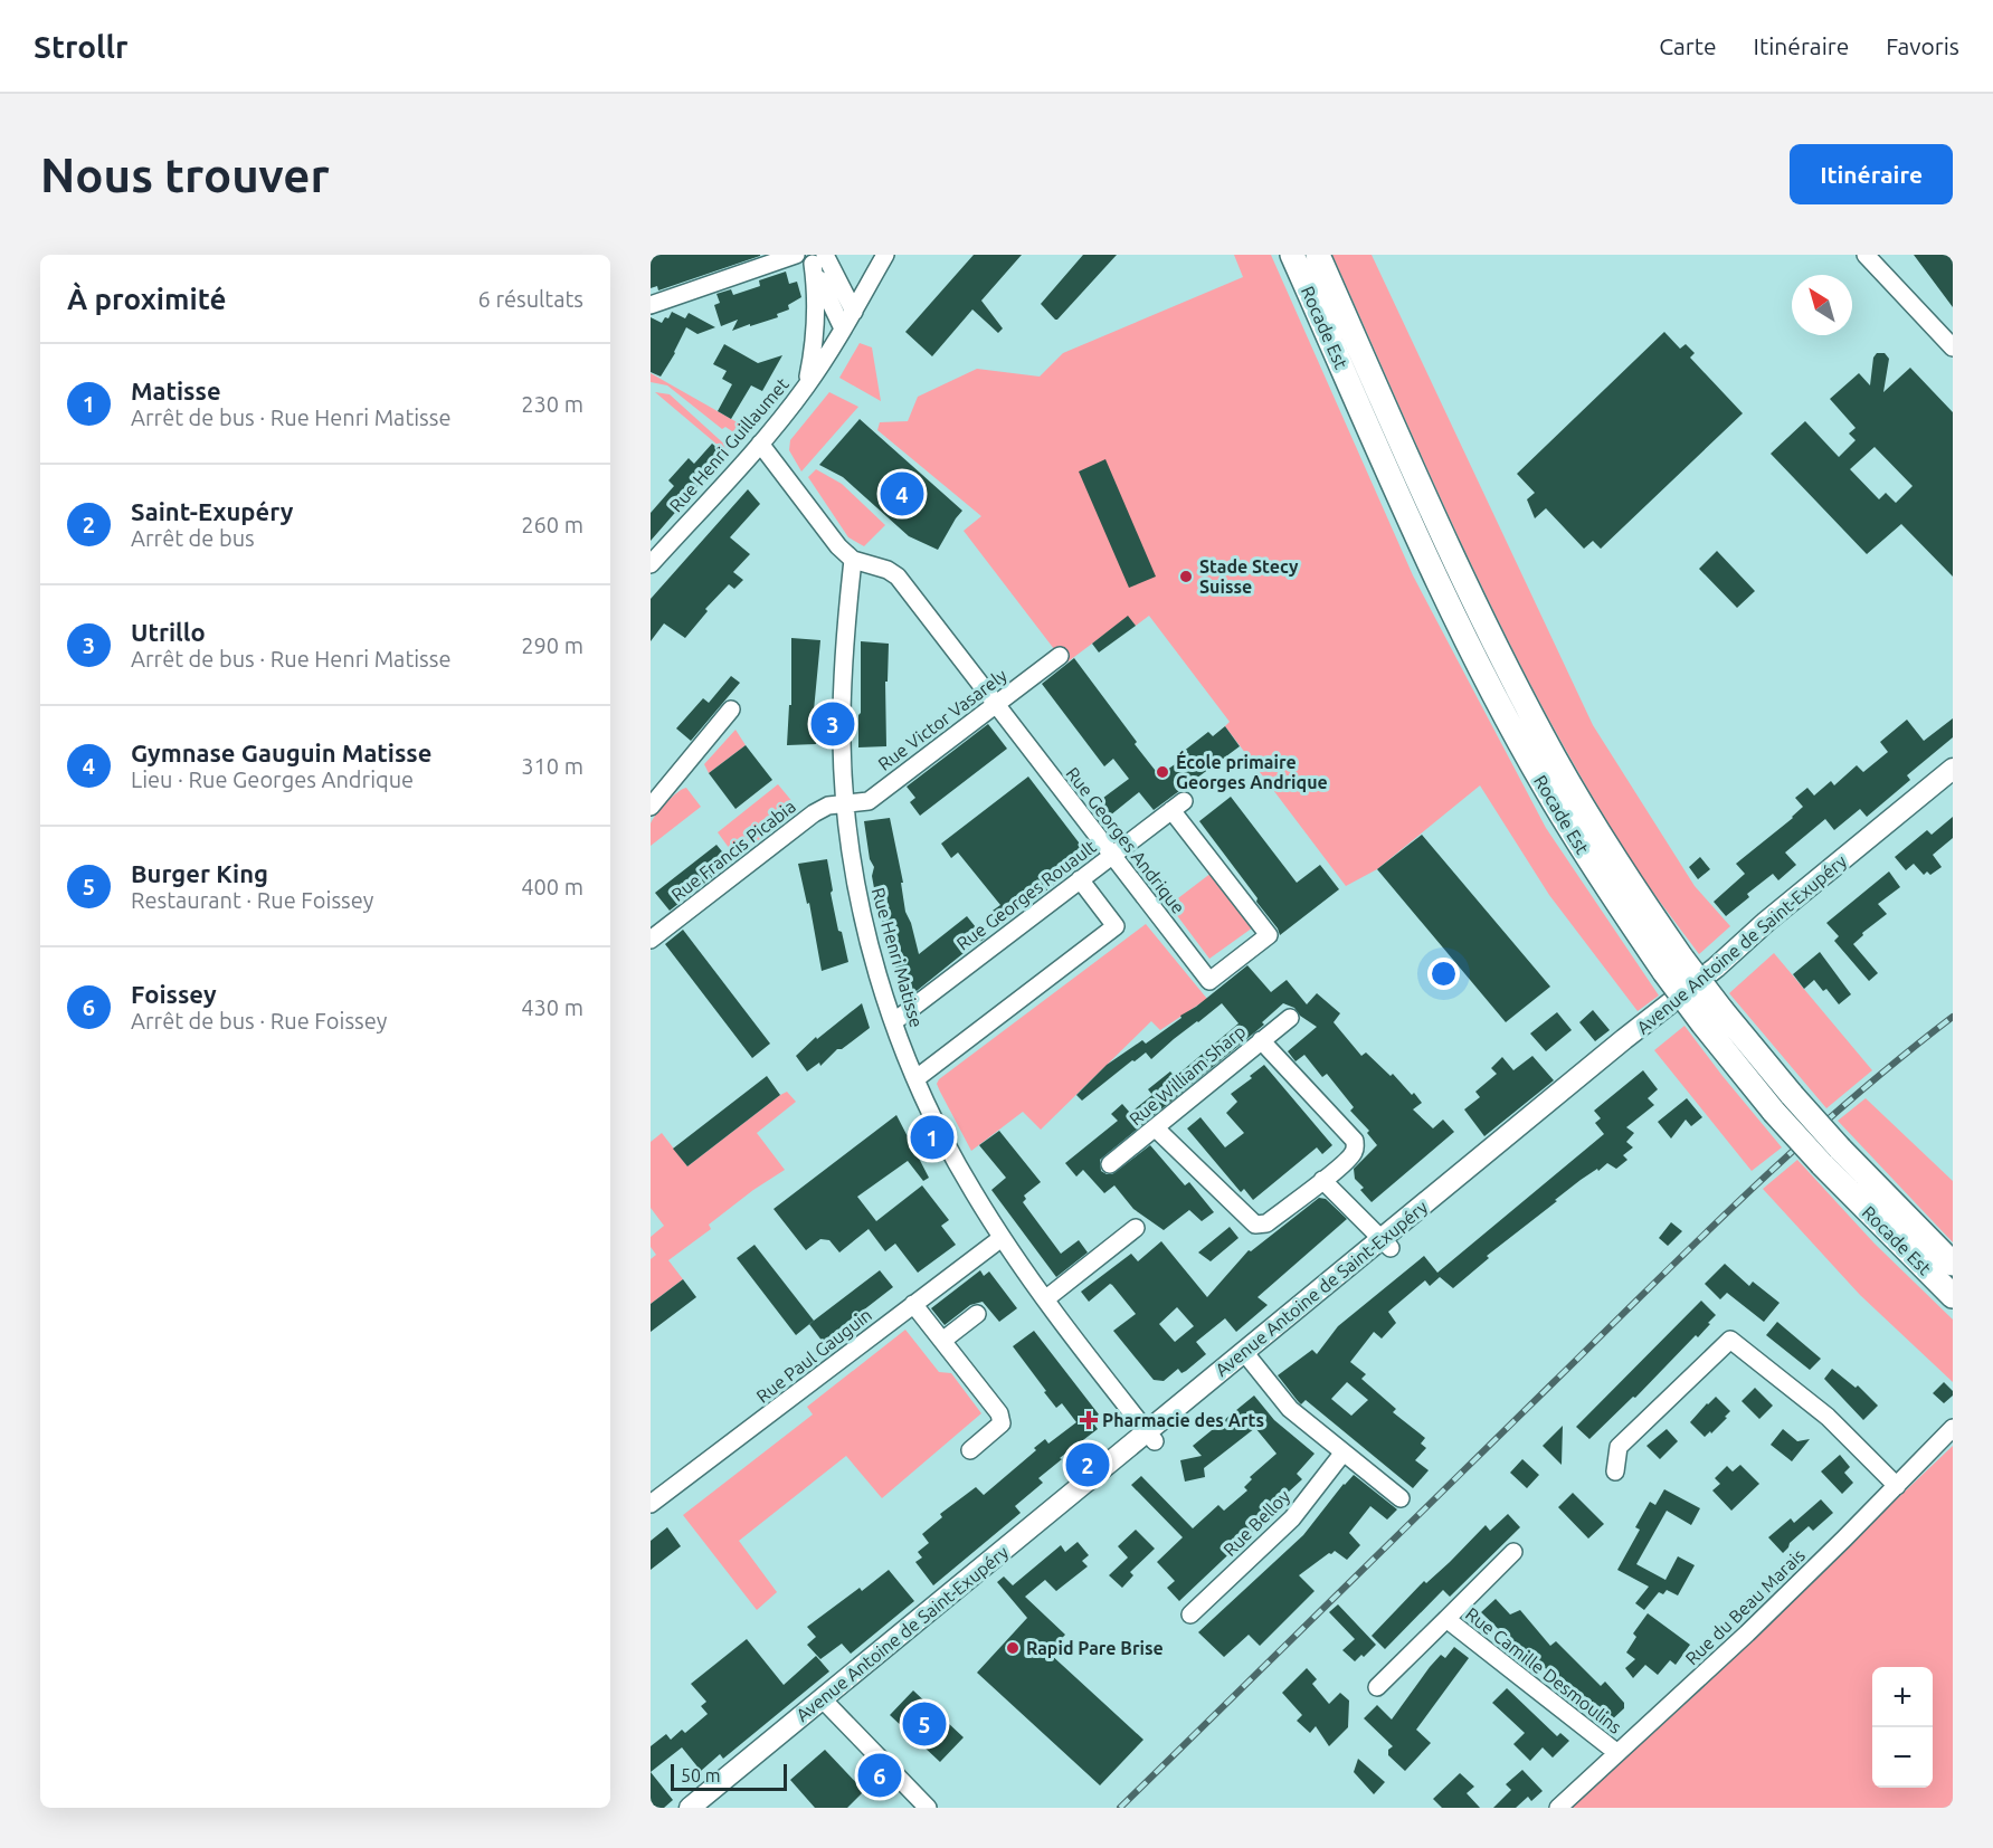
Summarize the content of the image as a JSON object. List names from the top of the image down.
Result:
{
  "streets": {
    "highway": ["Rocade Est"],
    "main road": ["Avenue Antoine de Saint-Exupéry"],
    "street": [
      "Rue Henri Guillaumet",
      "Rue Victor Vasarely",
      "Rue Georges Andrique",
      "Rue Francis Picabia",
      "Rue Georges Rouault",
      "Rue Henri Matisse",
      "Rue William Sharp",
      "Rue Paul Gauguin",
      "Rue Belloy",
      "Rue du Beau Marais",
      "Rue Camille Desmoulins"
    ]
  },
  "crossings": [
    ["Rue Victor Vasarely", "Rue Georges Andrique"],
    ["Rue Victor Vasarely", "Rue Francis Picabia"],
    ["Rue Victor Vasarely", "Rue Henri Matisse"],
    ["Rue Georges Andrique", "Rue Georges Rouault"],
    ["Rue Georges Andrique", "Rue Henri Matisse"],
    ["Rue Francis Picabia", "Rue Henri Matisse"],
    ["Rue Georges Rouault", "Rue Henri Matisse"],
    ["Avenue Antoine de Saint-Exupéry", "Rue Henri Matisse"],
    ["Rue Henri Matisse", "Rue Paul Gauguin"],
    ["Rue du Beau Marais", "Rue Camille Desmoulins"]
  ],
  "places": {
    "other": ["Stade Stecy Suisse", "École primaire Georges Andrique", "Rapid Pare Brise"],
    "health": ["Pharmacie des Arts"]
  },
  "scale_bar": "50 m",
  "north": "top left",
  "page": {
    "header": "Strollr",
    "nav": ["Carte", "Itinéraire", "Favoris"],
    "buttons": "Itinéraire",
    "title": "Nous trouver",
    "heading": ["À proximité", "6 résultats"],
    "list": [
      {
        "mark": "1",
        "name": "Matisse",
        "note": "Arrêt de bus · Rue Henri Matisse",
        "value": "230 m"
      },
      {
        "mark": "2",
        "name": "Saint-Exupéry",
        "note": "Arrêt de bus",
        "value": "260 m"
      },
      {
        "mark": "3",
        "name": "Utrillo",
        "note": "Arrêt de bus · Rue Henri Matisse",
        "value": "290 m"
      },
      {
        "mark": "4",
        "name": "Gymnase Gauguin Matisse",
        "note": "Lieu · Rue Georges Andrique",
        "value": "310 m"
      },
      {
        "mark": "5",
        "name": "Burger King",
        "note": "Restaurant · Rue Foissey",
        "value": "400 m"
      },
      {
        "mark": "6",
        "name": "Foissey",
        "note": "Arrêt de bus · Rue Foissey",
        "value": "430 m"
      }
    ],
    "pins": [
      "4",
      "3",
      "1",
      "2",
      "5",
      "6"
    ],
    "map_buttons": ["+", "−"],
    "scale": "50 m"
  }
}
